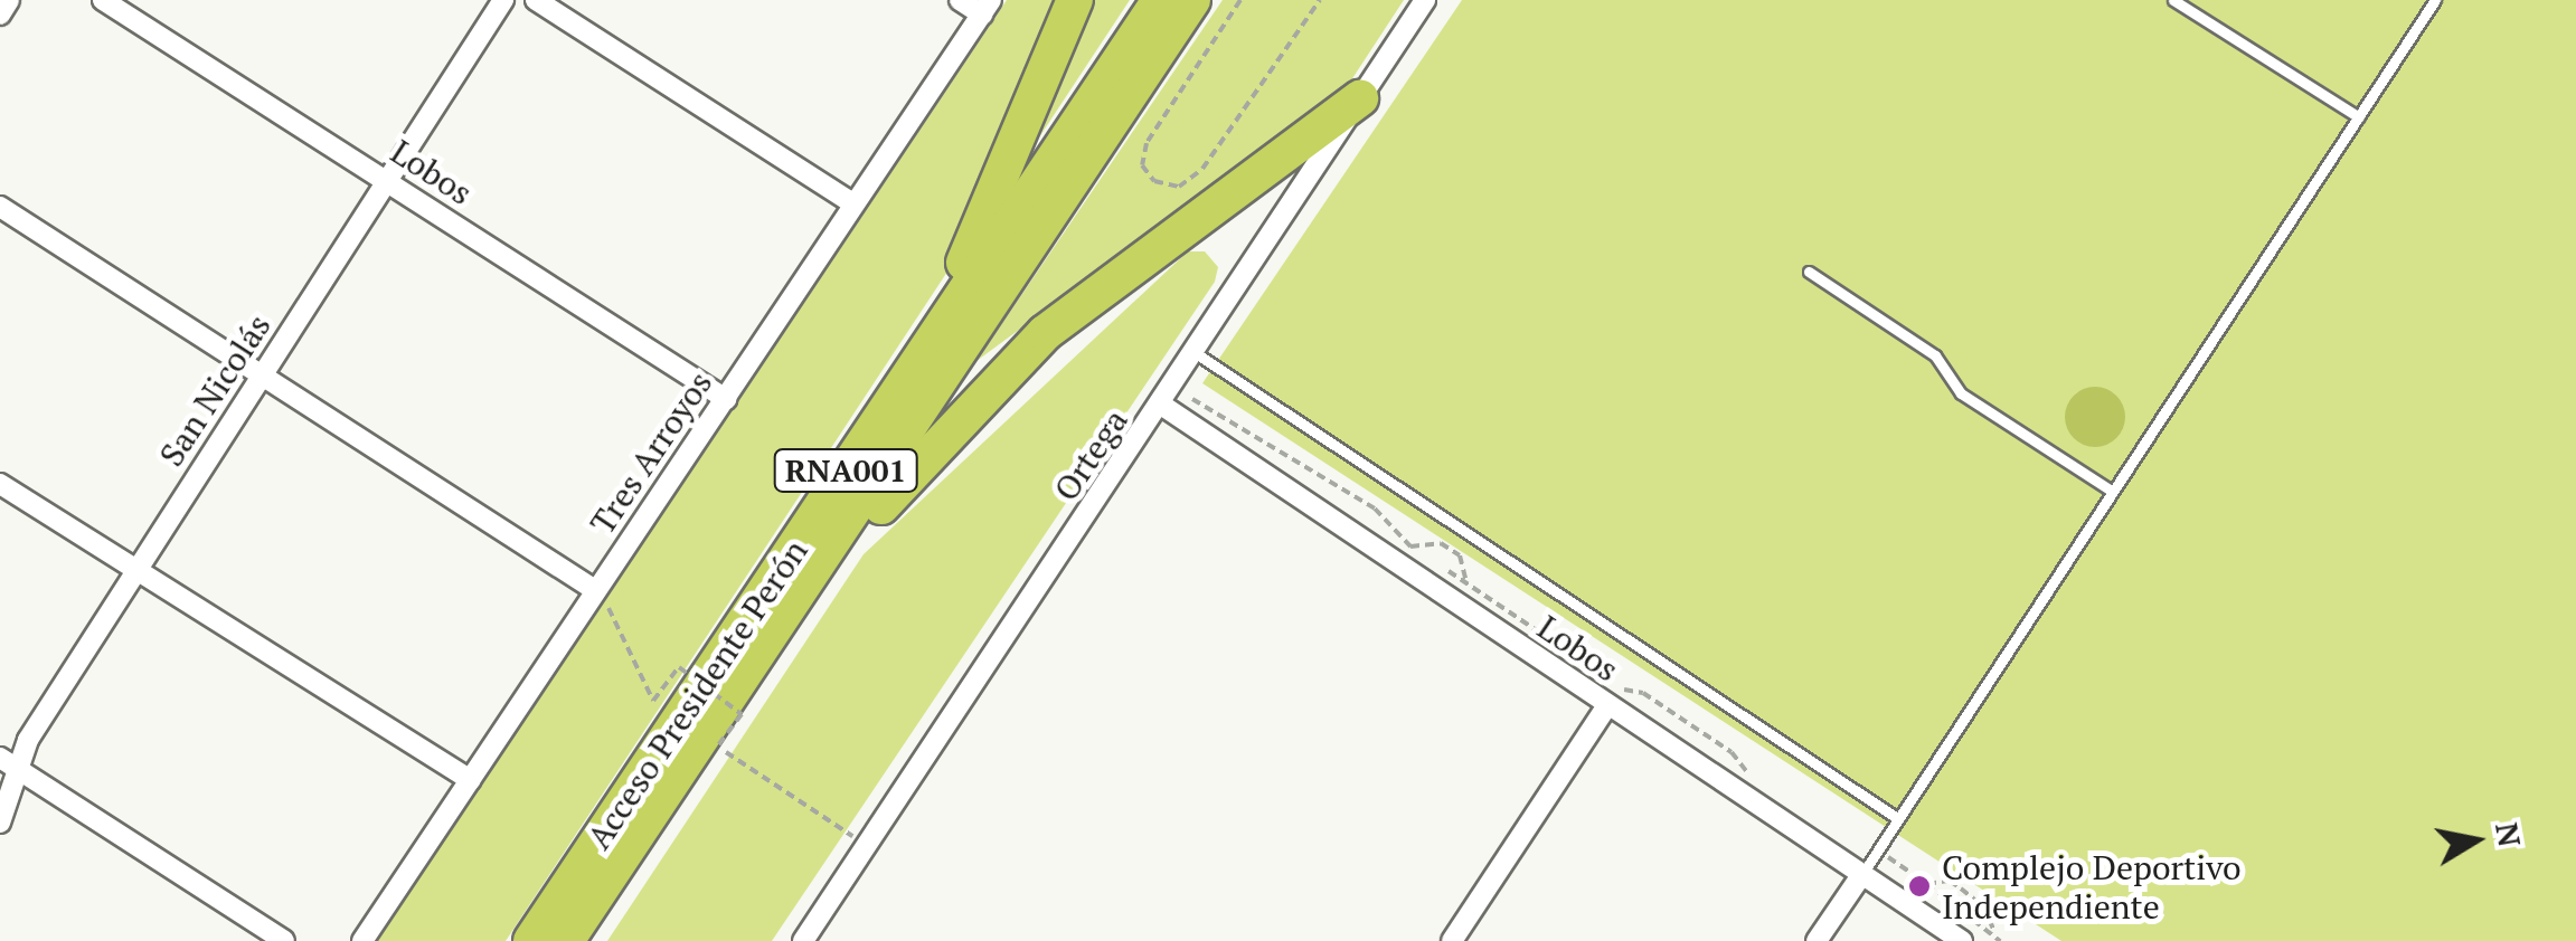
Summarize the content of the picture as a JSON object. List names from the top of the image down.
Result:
{
  "streets": {
    "highway": ["RNA001", "Acceso Presidente Perón"],
    "street": [
      "Lobos",
      "San Nicolás",
      "Tres Arroyos",
      "Ortega"
    ]
  },
  "crossings": [
    ["Lobos", "San Nicolás"],
    ["Lobos", "Tres Arroyos"],
    ["Lobos", "Ortega"]
  ],
  "places": ["Complejo Deportivo Independiente"],
  "north": "right"
}
